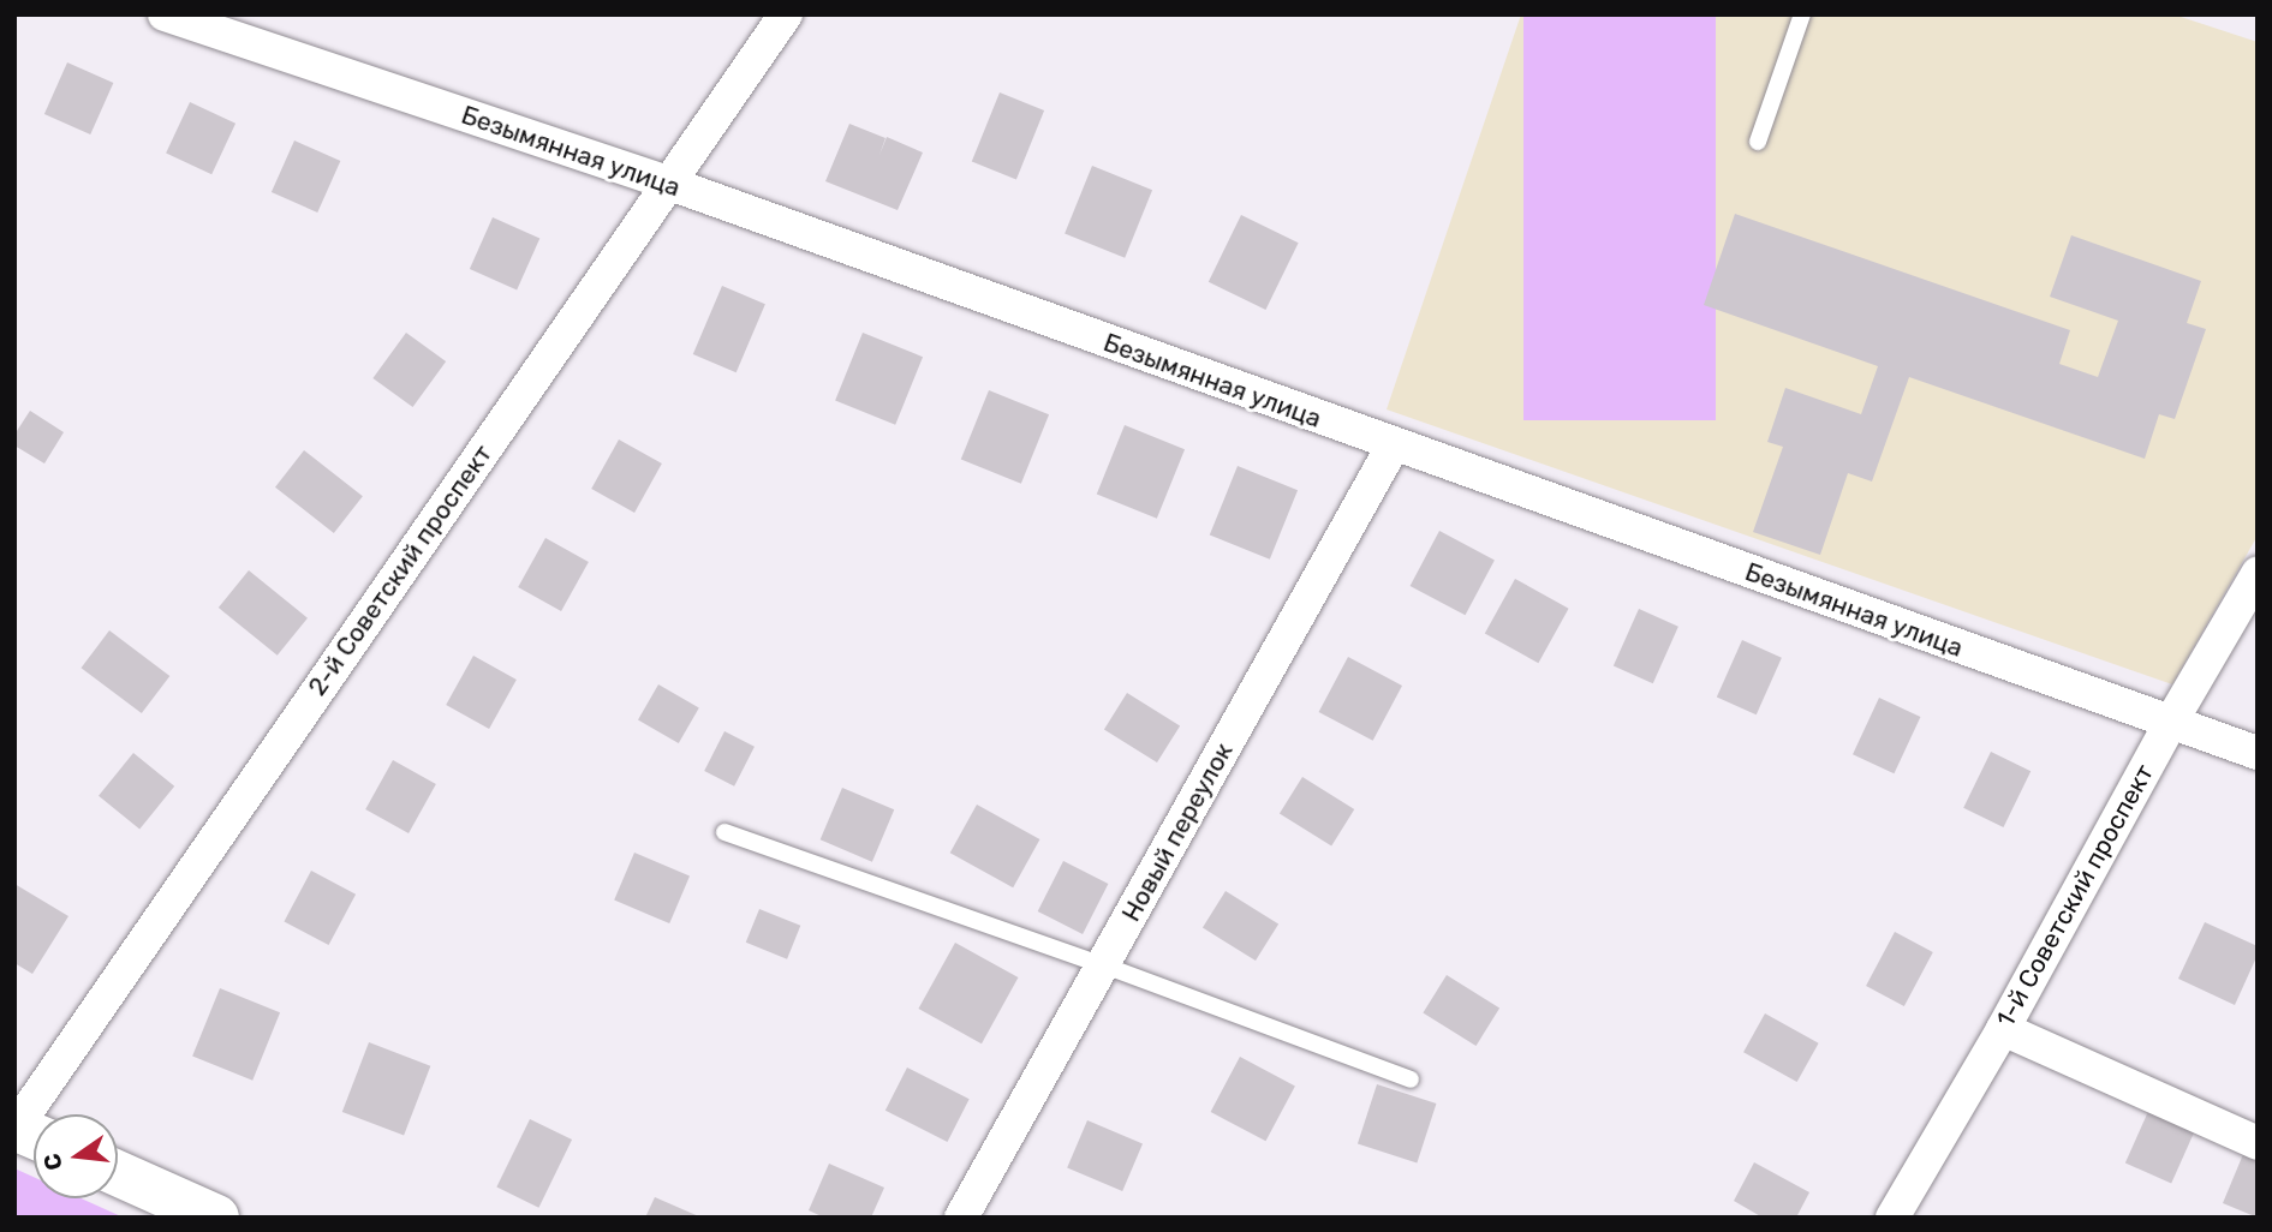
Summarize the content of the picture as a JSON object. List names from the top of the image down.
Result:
{
  "streets": {
    "street": [
      "Безымянная улица",
      "2-й Советский проспект",
      "Новый переулок",
      "1-й Советский проспект"
    ]
  },
  "crossings": [
    ["Безымянная улица", "2-й Советский проспект"],
    ["Безымянная улица", "Новый переулок"],
    ["Безымянная улица", "1-й Советский проспект"]
  ],
  "north": "left"
}
